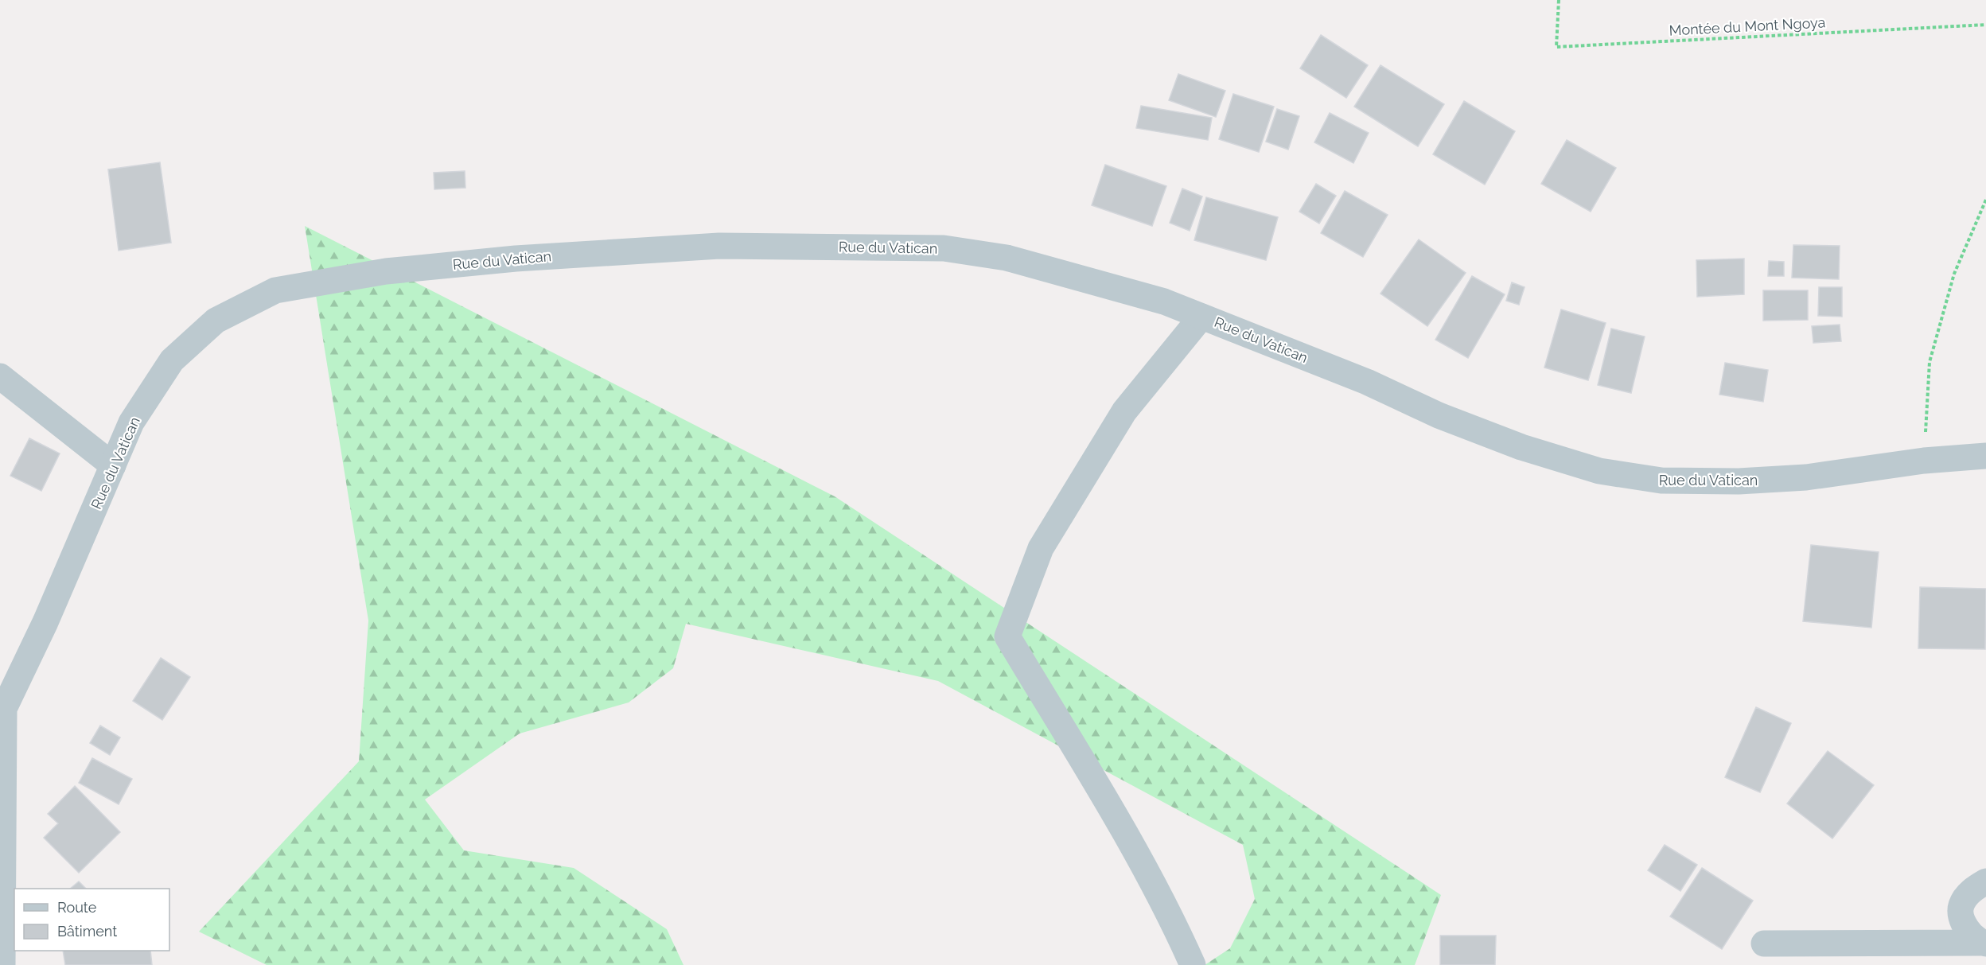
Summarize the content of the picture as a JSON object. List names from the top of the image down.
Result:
{
  "streets": {
    "street": ["Rue du Vatican"],
    "path": ["Montée du Mont Ngoya"]
  },
  "legend": ["Route", "Bâtiment"]
}
